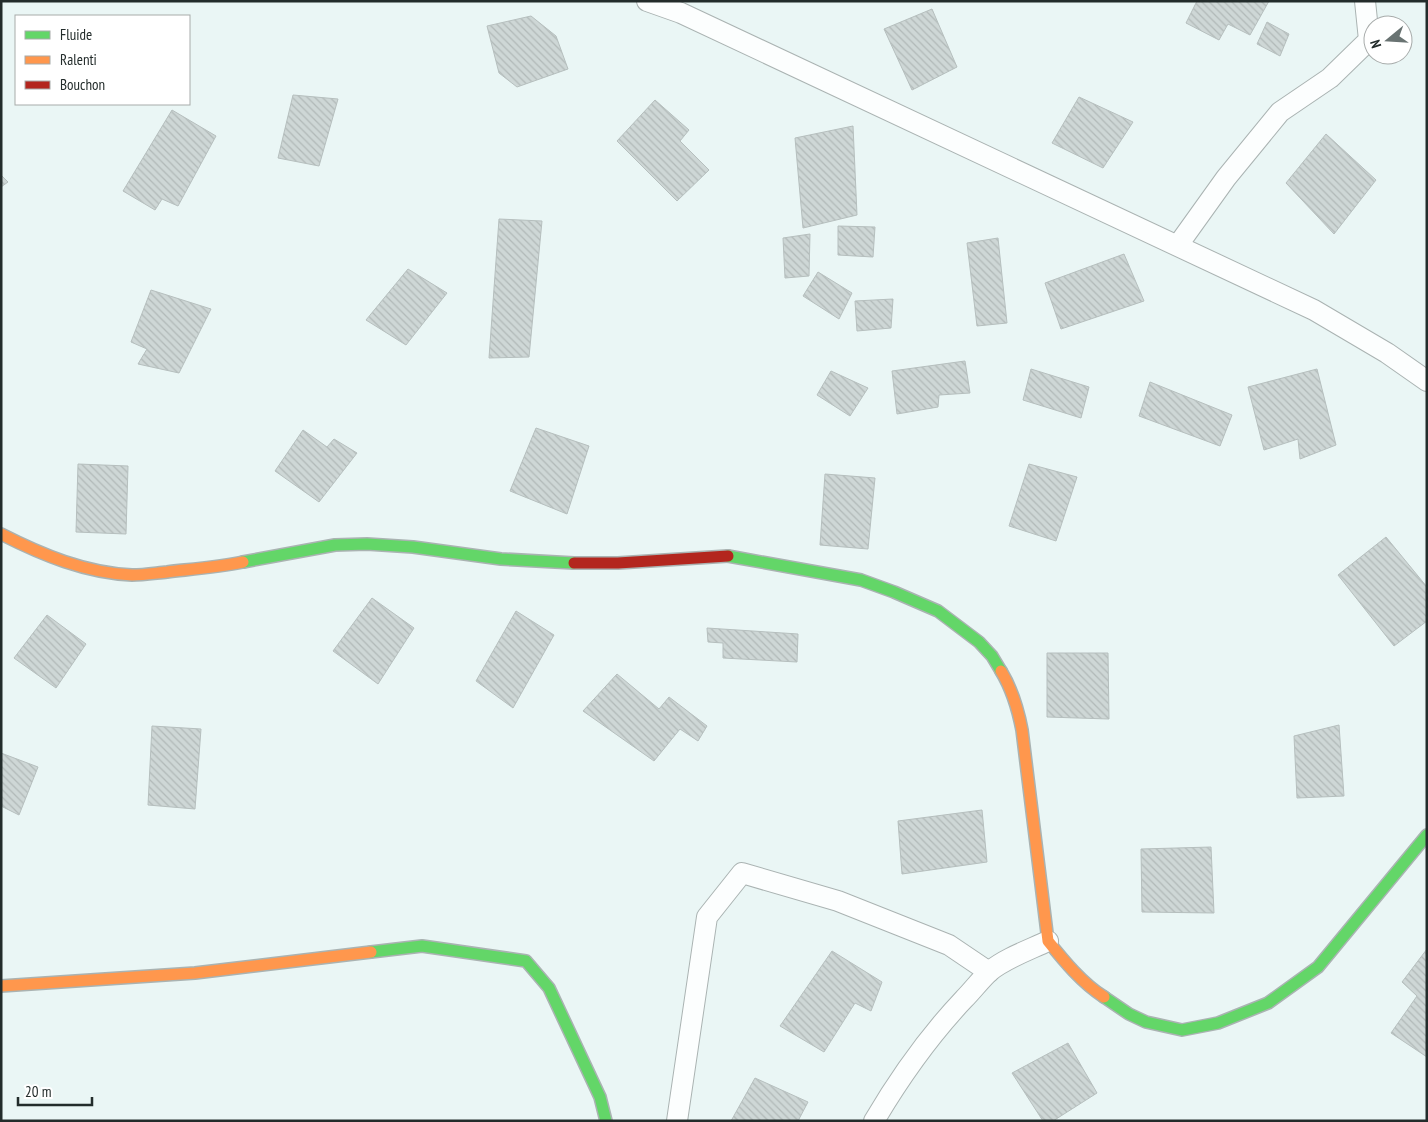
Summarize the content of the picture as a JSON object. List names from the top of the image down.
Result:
{
  "legend": ["Fluide", "Ralenti", "Bouchon"],
  "scale_bar": "20 m",
  "north": "left"
}
